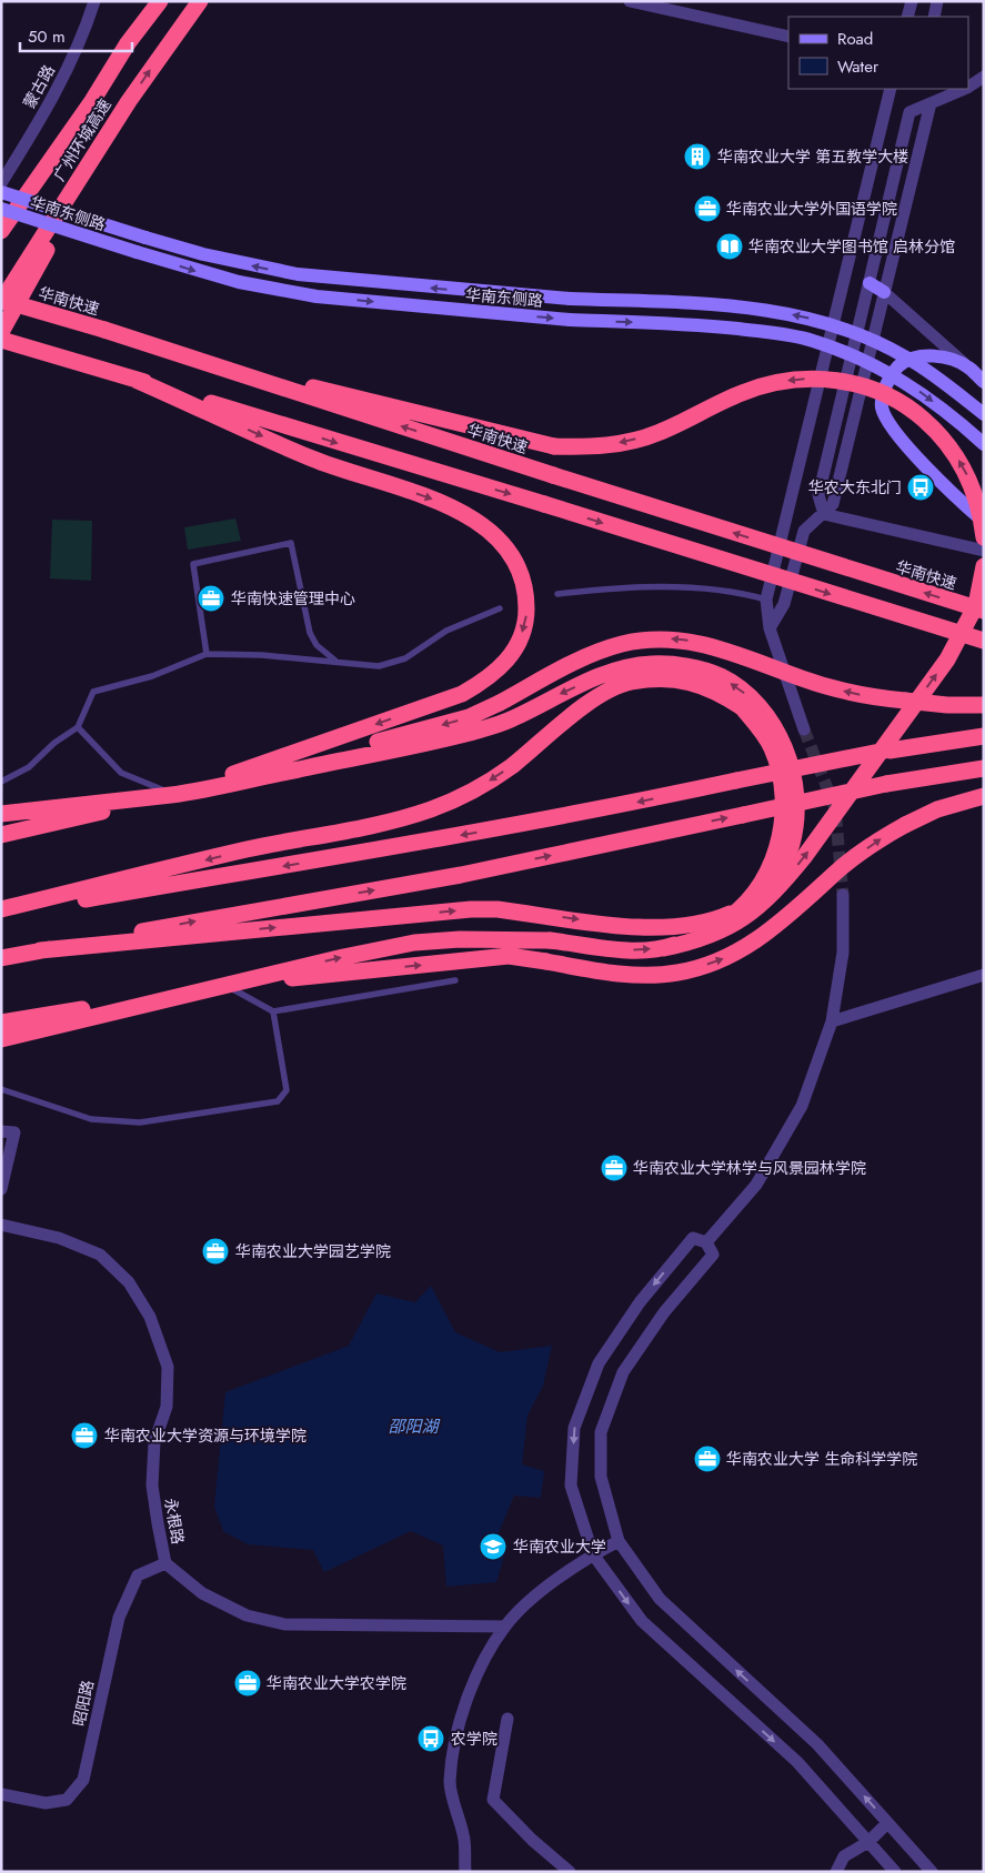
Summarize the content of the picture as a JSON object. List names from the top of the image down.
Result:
{
  "streets": {
    "highway": ["广州环城高速", "华南快速"],
    "street": [
      "蒙古路",
      "华南东侧路",
      "永根路",
      "昭阳路"
    ]
  },
  "crossings": [
    ["广州环城高速", "华南快速"],
    ["永根路", "昭阳路"]
  ],
  "water": ["邵阳湖"],
  "places": {
    "building": ["华南农业大学 第五教学大楼"],
    "office": [
      "华南农业大学外国语学院",
      "华南快速管理中心",
      "华南农业大学林学与风景园林学院",
      "华南农业大学园艺学院",
      "华南农业大学资源与环境学院",
      "华南农业大学 生命科学学院",
      "华南农业大学农学院"
    ],
    "library": ["华南农业大学图书馆 启林分馆"],
    "bus stop": ["华农大东北门", "农学院"],
    "school or university": ["华南农业大学"]
  },
  "legend": ["Road", "Water"],
  "scale_bar": "50 m"
}
